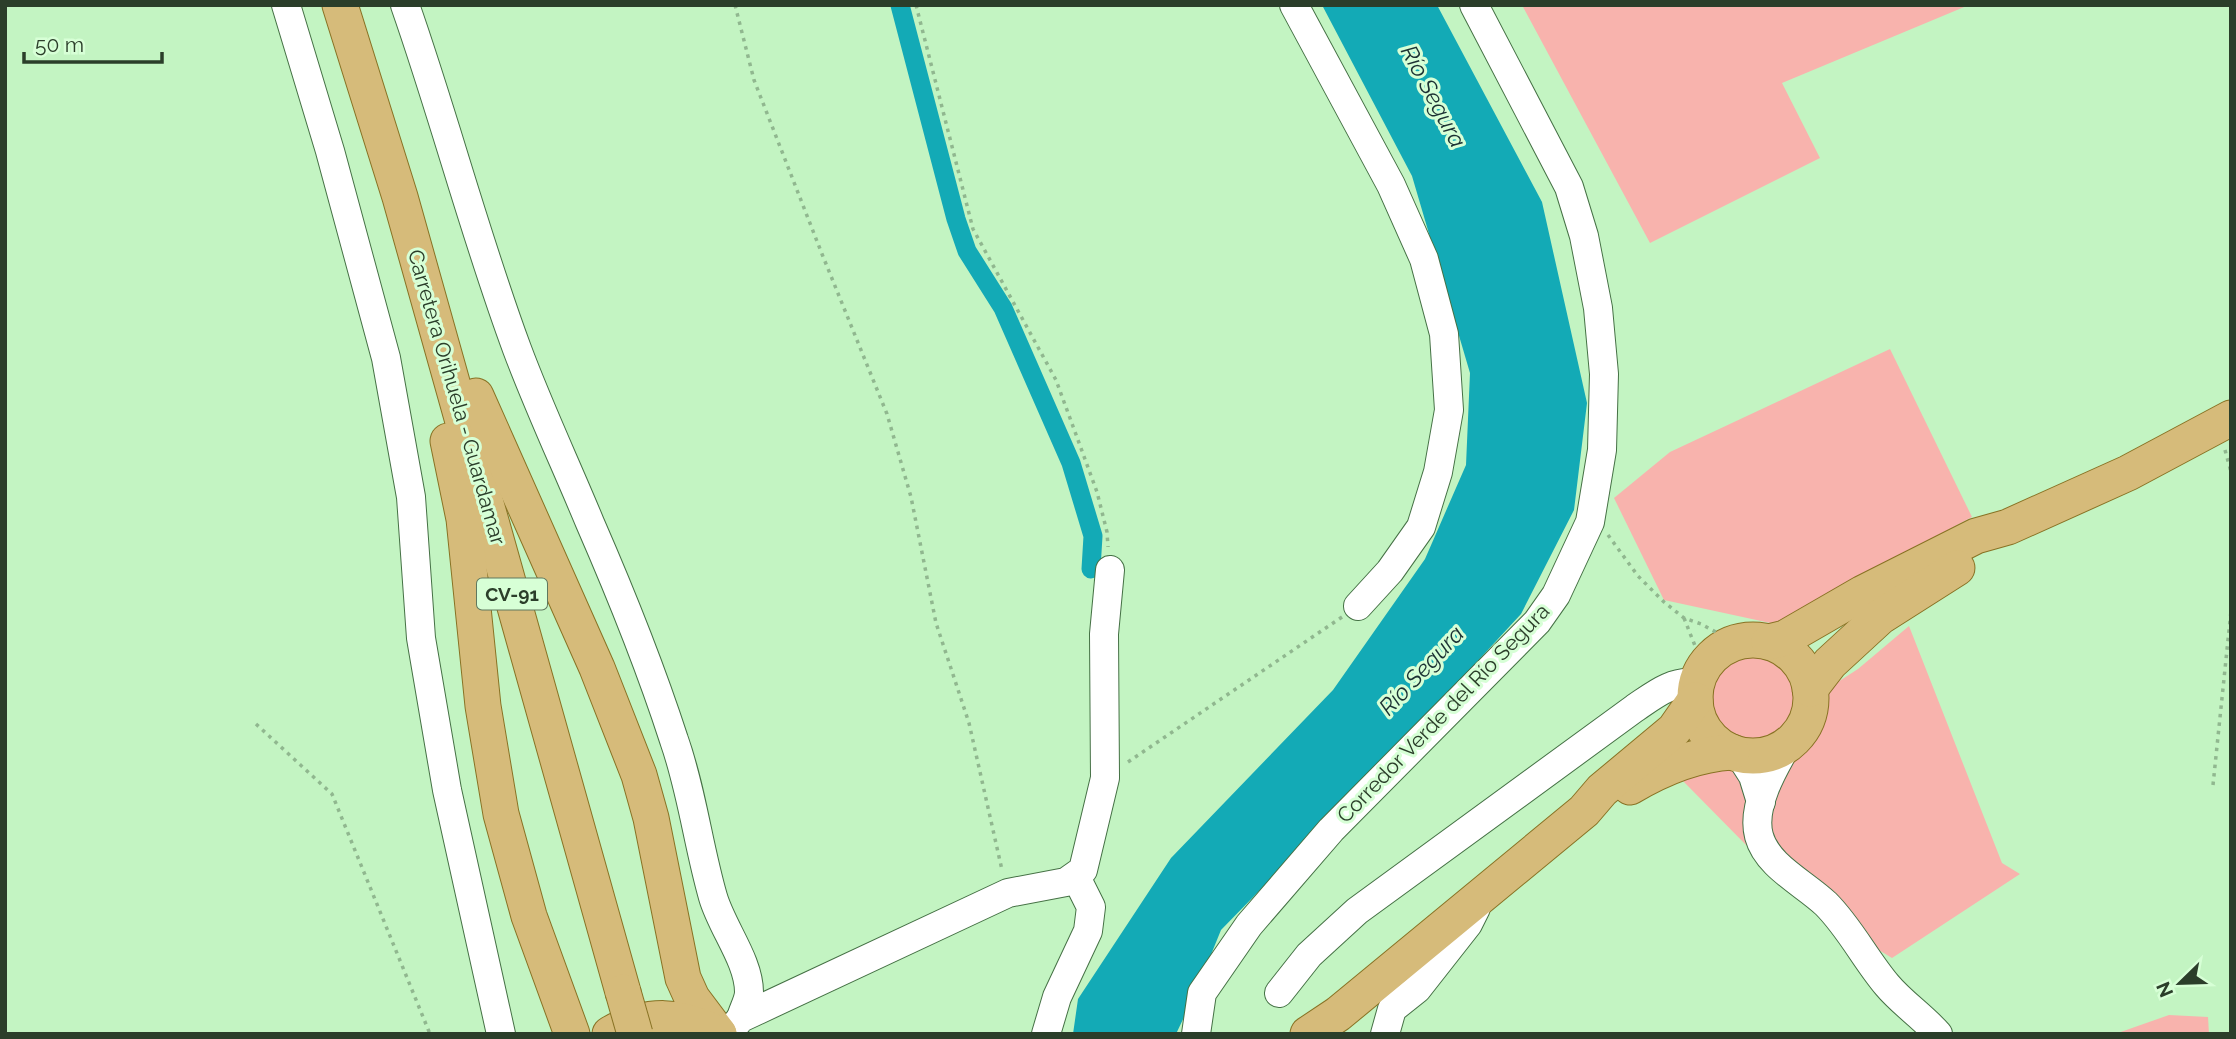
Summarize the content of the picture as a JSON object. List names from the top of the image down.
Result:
{
  "streets": {
    "main road": ["Carretera Orihuela - Guardamar", "CV-91"],
    "street": ["Corredor Verde del Río Segura"]
  },
  "water": ["Río Segura"],
  "scale_bar": "50 m",
  "north": "bottom left"
}
